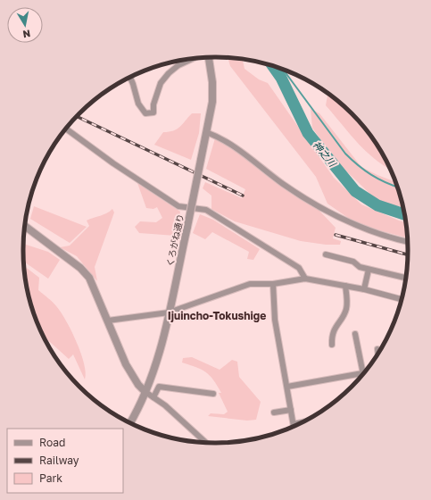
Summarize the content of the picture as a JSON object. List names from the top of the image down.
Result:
{
  "streets": {
    "street": ["くろがね通り"]
  },
  "districts": ["Ijuincho-Tokushige"],
  "water": ["神之川"],
  "legend": ["Road", "Railway", "Park"],
  "north": "bottom"
}
